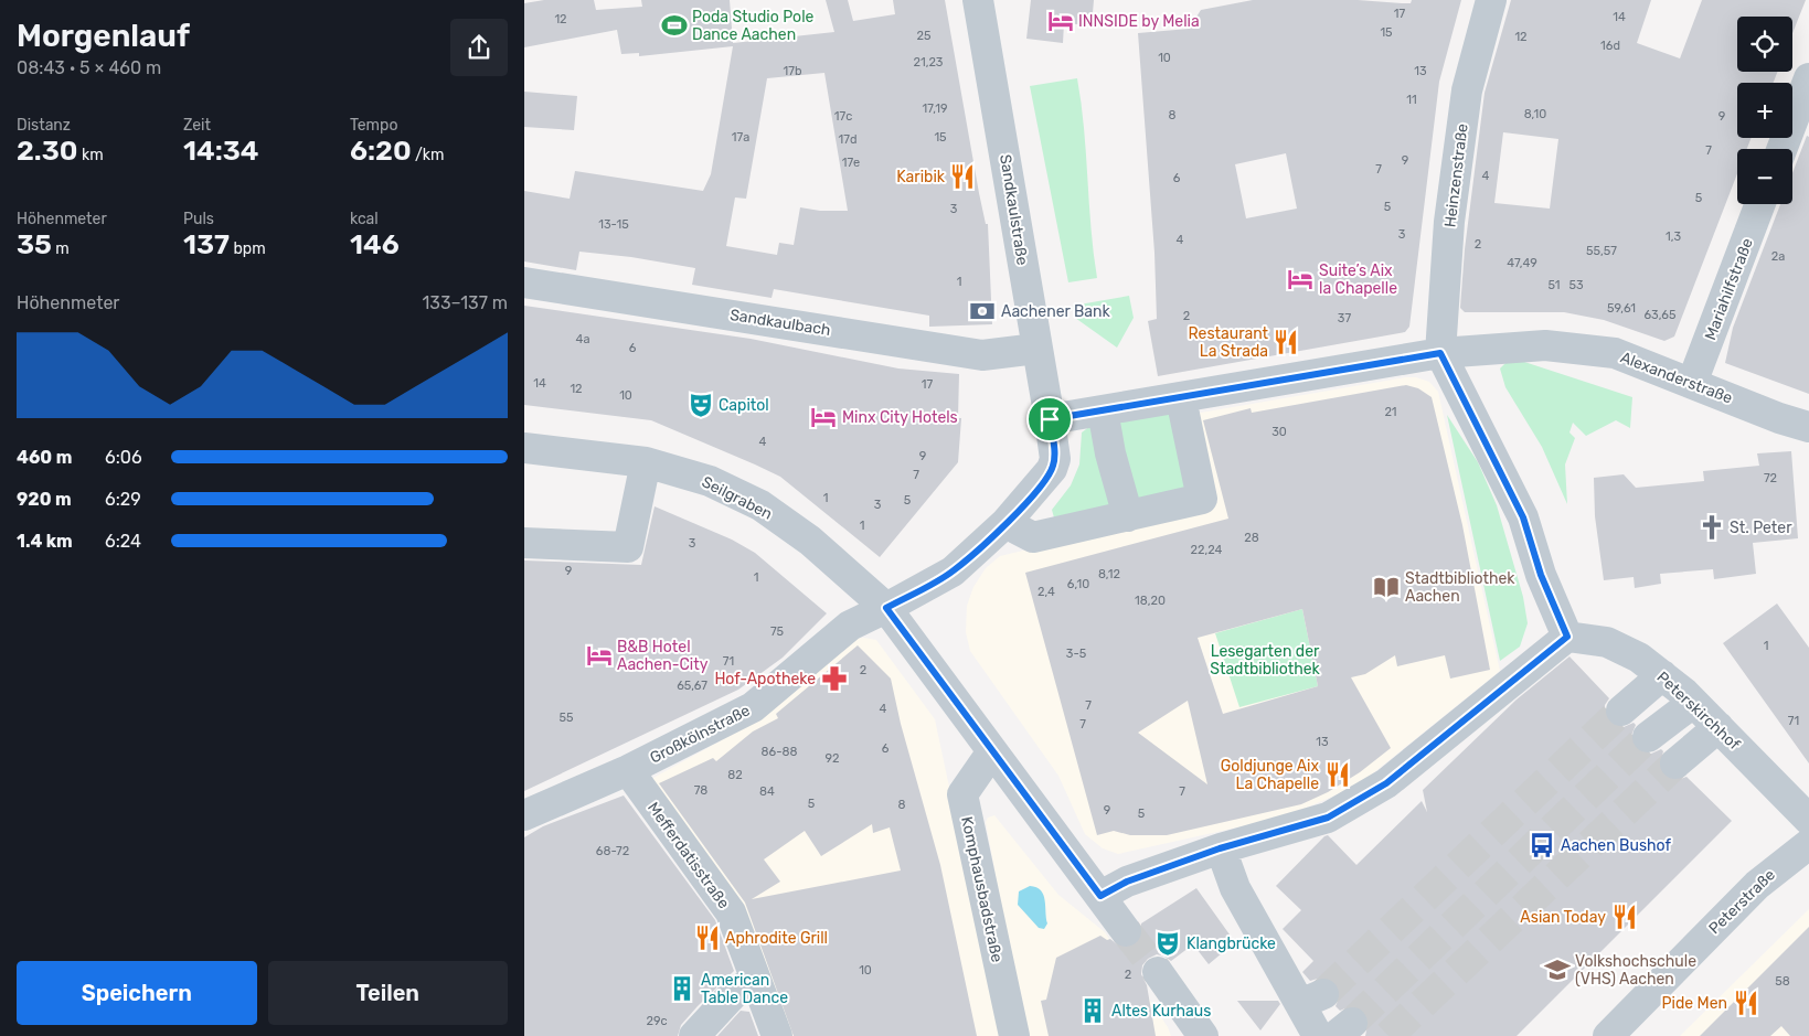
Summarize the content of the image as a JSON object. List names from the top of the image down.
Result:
{
  "streets": {
    "street": [
      "Heinzenstraße",
      "Sandkaulstraße",
      "Mariahilfstraße",
      "Sandkaulbach",
      "Alexanderstraße",
      "Seilgraben",
      "Peterskirchhof",
      "Großkölnstraße",
      "Mefferdatisstraße",
      "Komphausbadstraße",
      "Peterstraße"
    ]
  },
  "crossings": [
    ["Heinzenstraße", "Alexanderstraße"],
    ["Sandkaulstraße", "Sandkaulbach"],
    ["Sandkaulstraße", "Alexanderstraße"],
    ["Mariahilfstraße", "Alexanderstraße"],
    ["Seilgraben", "Großkölnstraße"],
    ["Großkölnstraße", "Mefferdatisstraße"]
  ],
  "parks": ["Lesegarten der Stadtbibliothek"],
  "places": {
    "hotel": [
      "INNSIDE by Melia",
      "Suite’s Aix la Chapelle",
      "Minx City Hotels",
      "B&B Hotel Aachen-City"
    ],
    "sports": ["Poda Studio Pole Dance Aachen"],
    "restaurant": [
      "Karibik",
      "Restaurant La Strada",
      "Goldjunge Aix La Chapelle",
      "Asian Today",
      "Aphrodite Grill",
      "Pide Men"
    ],
    "bank": ["Aachener Bank"],
    "theatre": ["Capitol", "Klangbrücke"],
    "church": ["St. Peter"],
    "library": ["Stadtbibliothek Aachen"],
    "pharmacy": ["Hof-Apotheke"],
    "bus stop": ["Aachen Bushof"],
    "school or university": ["Volkshochschule (VHS) Aachen"],
    "building": ["American Table Dance", "Altes Kurhaus"]
  },
  "house_numbers": [
    "17",
    "14",
    "12",
    "15",
    "25",
    "12",
    "16d",
    "10",
    "21,23",
    "17b",
    "13",
    "11",
    "17,19",
    "8,10",
    "8",
    "17c",
    "9",
    "17a",
    "15",
    "17d",
    "7",
    "9",
    "17e",
    "7",
    "4",
    "6",
    "5",
    "5",
    "3",
    "13-15",
    "3",
    "1,3",
    "4",
    "2",
    "55,57",
    "2a",
    "47,49",
    "1",
    "51",
    "53",
    "59,61",
    "63,65",
    "2",
    "37",
    "4a",
    "6",
    "14",
    "17",
    "12",
    "10",
    "21",
    "30",
    "4",
    "9",
    "7",
    "72",
    "1",
    "5",
    "3",
    "1",
    "28",
    "3",
    "22,24",
    "9",
    "8,12",
    "1",
    "6,10",
    "2,4",
    "18,20",
    "75",
    "1",
    "3-5",
    "71",
    "2",
    "65,67",
    "7",
    "4",
    "55",
    "71",
    "7",
    "13",
    "6",
    "86-88",
    "92",
    "82",
    "78",
    "84",
    "7",
    "5",
    "8",
    "9",
    "5",
    "68-72",
    "10",
    "2",
    "58",
    "29c"
  ],
  "page": {
    "heading": ["Morgenlauf", "08:43 · 5 × 460 m"],
    "map_buttons": ["+", "−"],
    "stats": [
      ["Distanz", "2.30 km"],
      ["Zeit", "14:34"],
      ["Tempo", "6:20 /km"],
      ["Höhenmeter", "35 m"],
      ["Puls", "137 bpm"],
      ["kcal", "146"]
    ],
    "chart": ["Höhenmeter", "133–137 m"],
    "list": [
      {
        "name": "460 m",
        "note": "6:06"
      },
      {
        "name": "920 m",
        "note": "6:29"
      },
      {
        "name": "1.4 km",
        "note": "6:24"
      }
    ],
    "buttons": ["Speichern", "Teilen"]
  }
}
